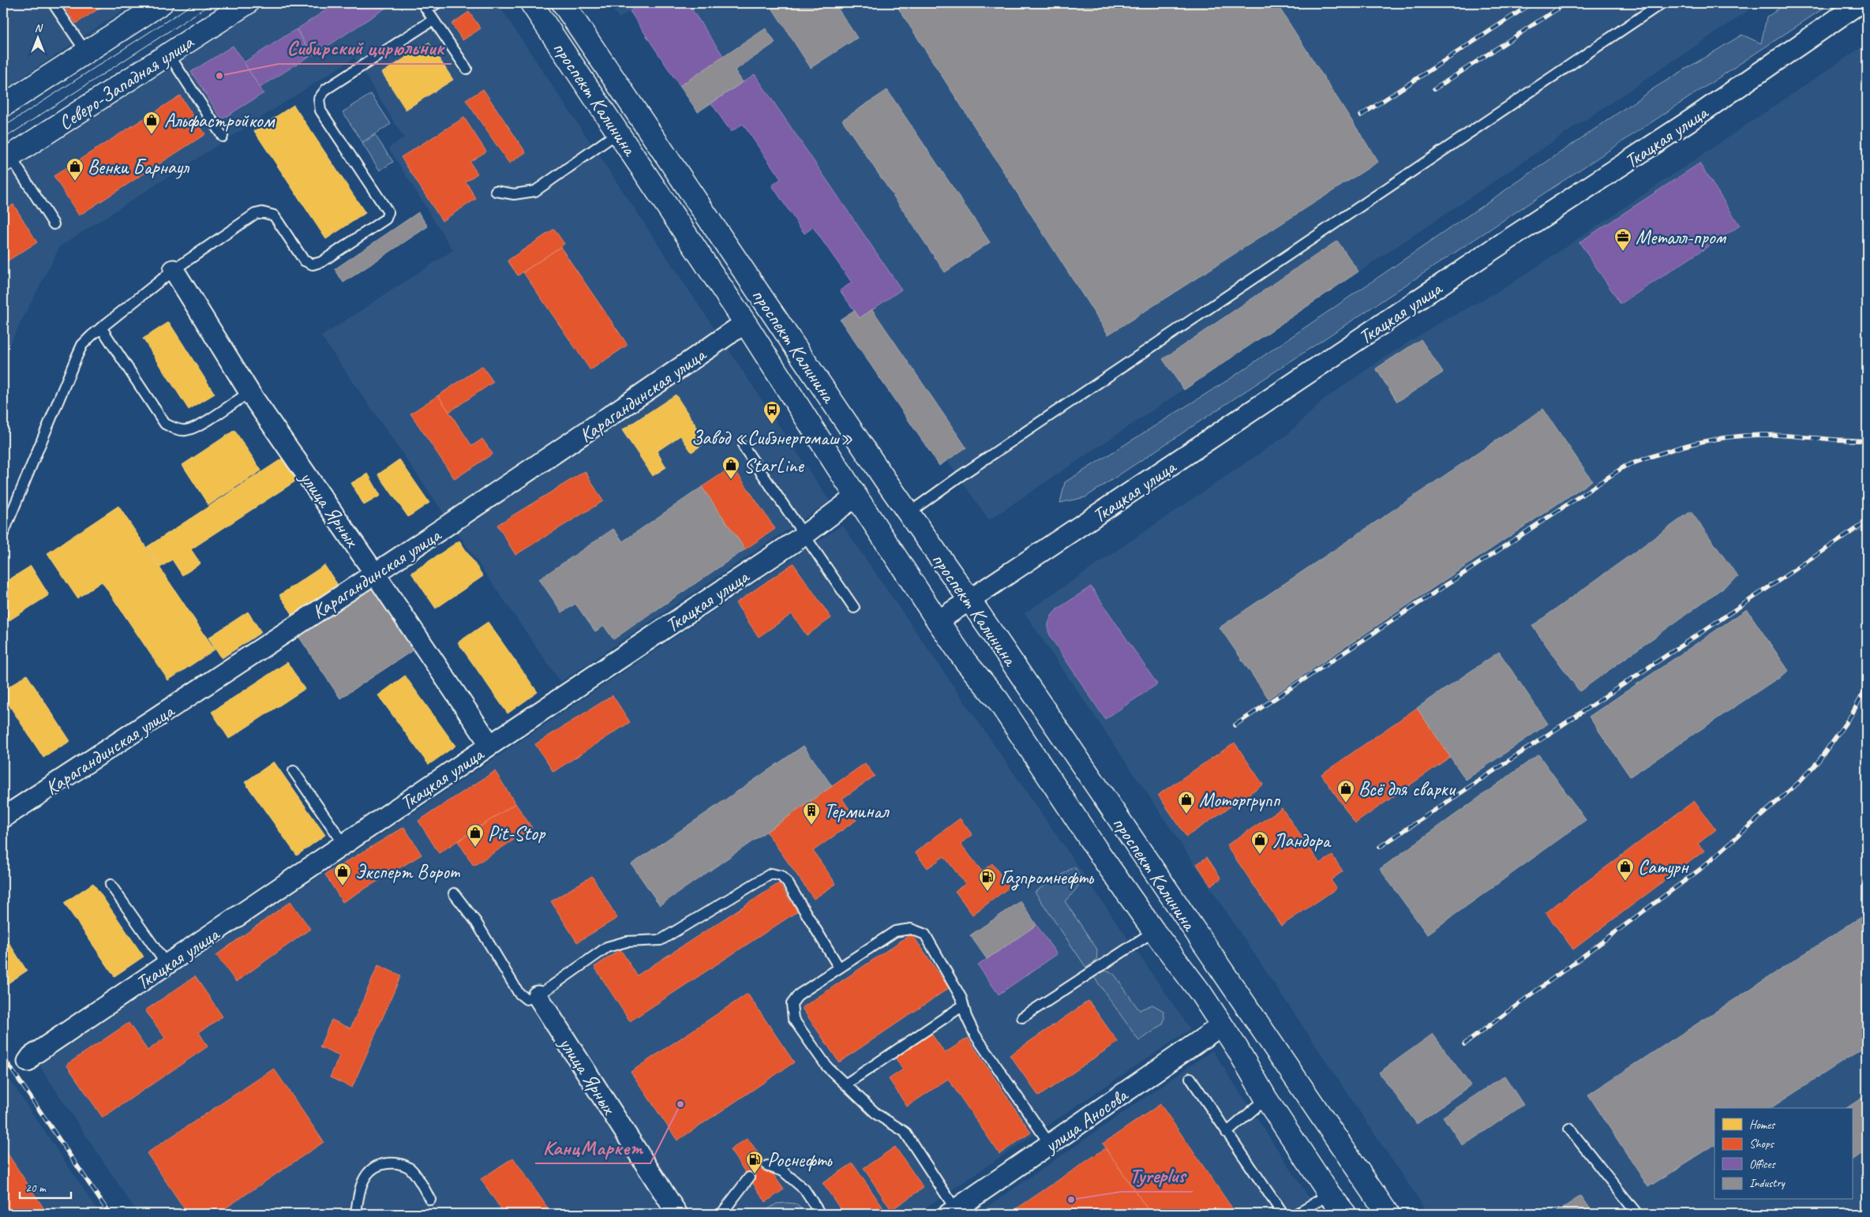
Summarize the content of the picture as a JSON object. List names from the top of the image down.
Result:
{
  "streets": {
    "main road": ["Северо-Западная улица", "проспект Калинина"],
    "street": [
      "Ткацкая улица",
      "Карагандинская улица",
      "улица Ярных",
      "улица Аносова"
    ]
  },
  "crossings": [
    ["проспект Калинина", "Ткацкая улица"],
    ["проспект Калинина", "Карагандинская улица"],
    ["проспект Калинина", "улица Аносова"],
    ["Ткацкая улица", "улица Ярных"],
    ["Карагандинская улица", "улица Ярных"]
  ],
  "places": {
    "other": ["Сибирский цирюльник", "КанцМаркет", "Tyreplus"],
    "shop": [
      "Альфастройком",
      "Венки Барнаул",
      "StarLine",
      "Всё для сварки",
      "Моторгрупп",
      "Pit-Stop",
      "Ландора",
      "Сатурн",
      "Эксперт Ворот"
    ],
    "office": ["Металл-пром"],
    "bus stop": ["Завод «Сибэнергомаш»"],
    "building": ["Терминал"],
    "fuel station": ["Газпромнефть", "Роснефть"]
  },
  "legend": [
    "Homes",
    "Shops",
    "Offices",
    "Industry"
  ],
  "scale_bar": "20 m",
  "north": "top"
}
